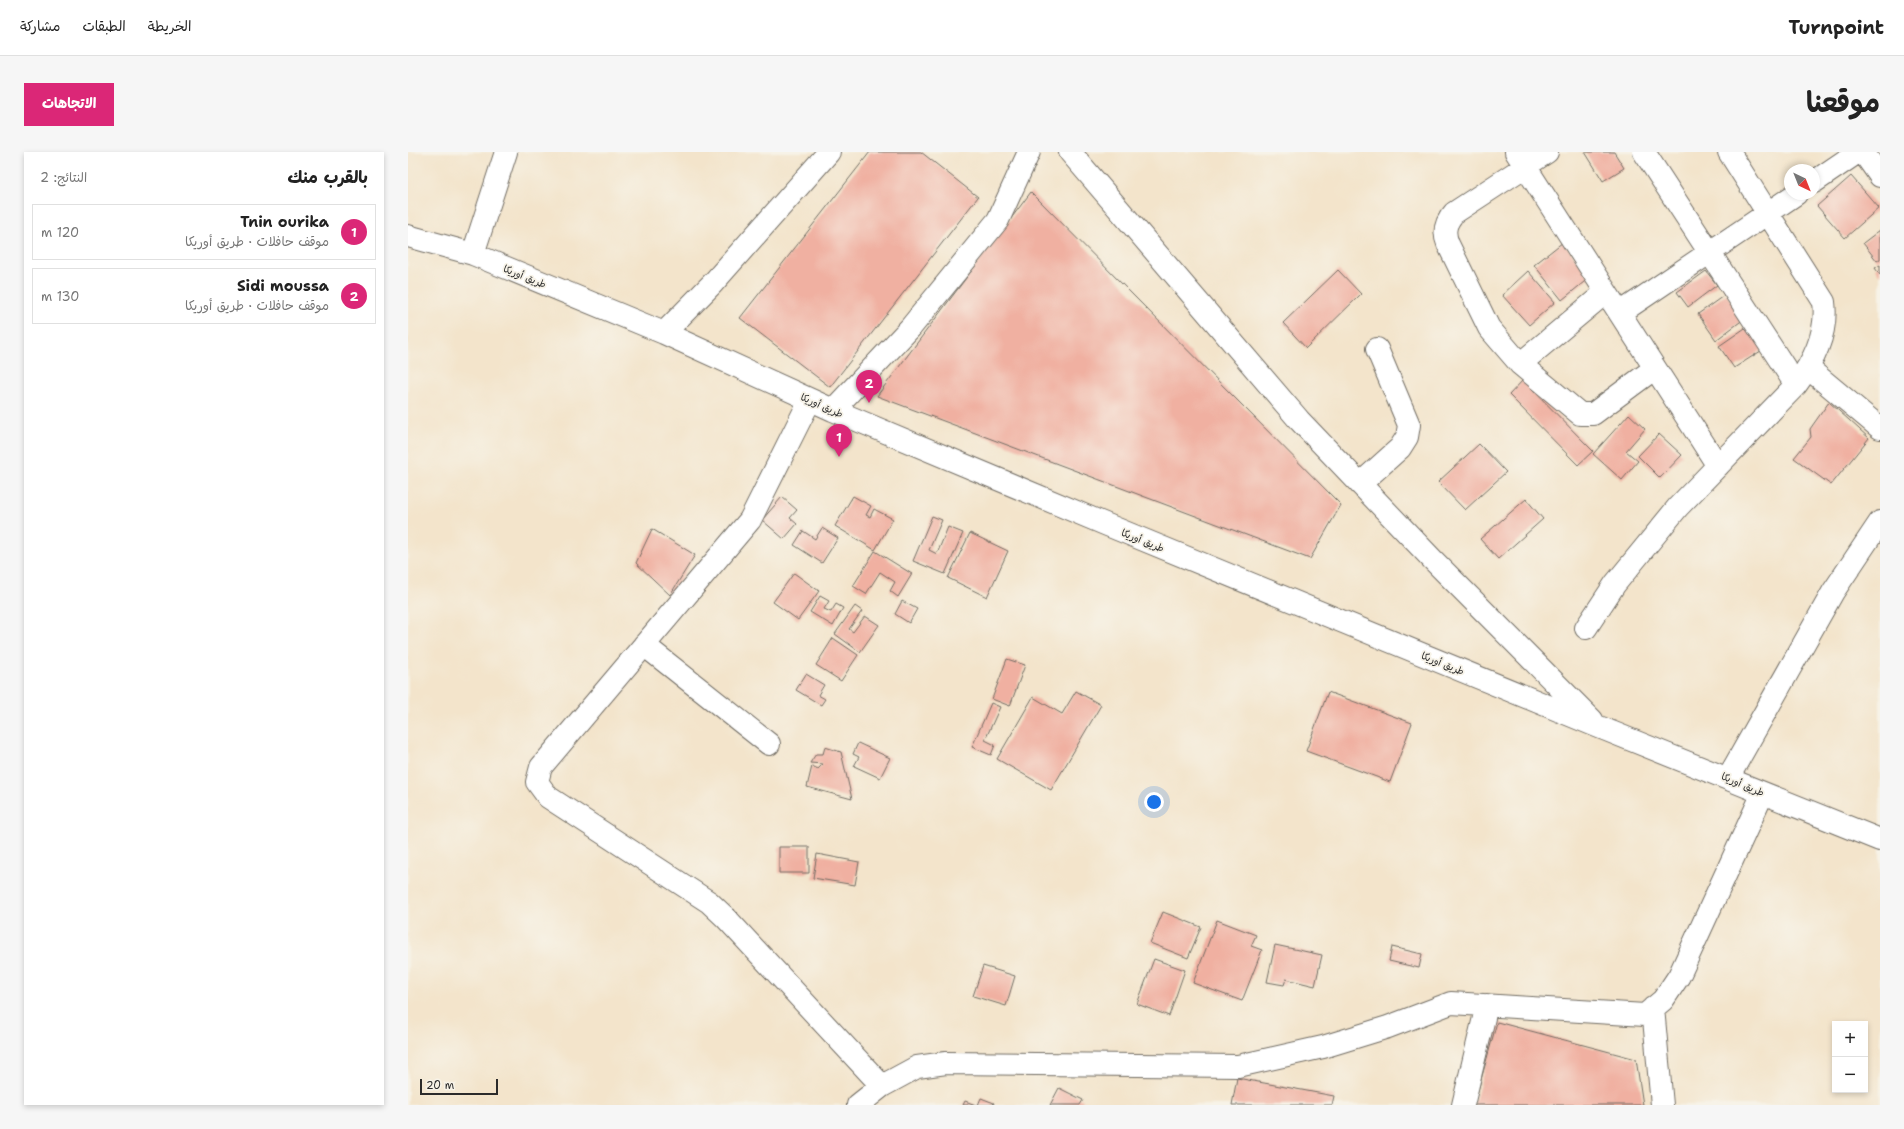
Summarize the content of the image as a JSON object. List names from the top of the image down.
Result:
{
  "streets": {
    "street": ["طريق أوريكا"]
  },
  "scale_bar": "20 m",
  "north": "bottom right",
  "page": {
    "header": "Turnpoint",
    "nav": ["الخريطة", "الطبقات", "مشاركة"],
    "title": "موقعنا",
    "buttons": "الاتجاهات",
    "heading": ["بالقرب منك", "النتائج: 2"],
    "list": [
      {
        "mark": "1",
        "name": "Tnin ourika",
        "note": "موقف حافلات · طريق أوريكا",
        "value": "120 m"
      },
      {
        "mark": "2",
        "name": "Sidi moussa",
        "note": "موقف حافلات · طريق أوريكا",
        "value": "130 m"
      }
    ],
    "pins": ["2", "1"],
    "map_buttons": ["+", "−"],
    "scale": "20 m"
  }
}
